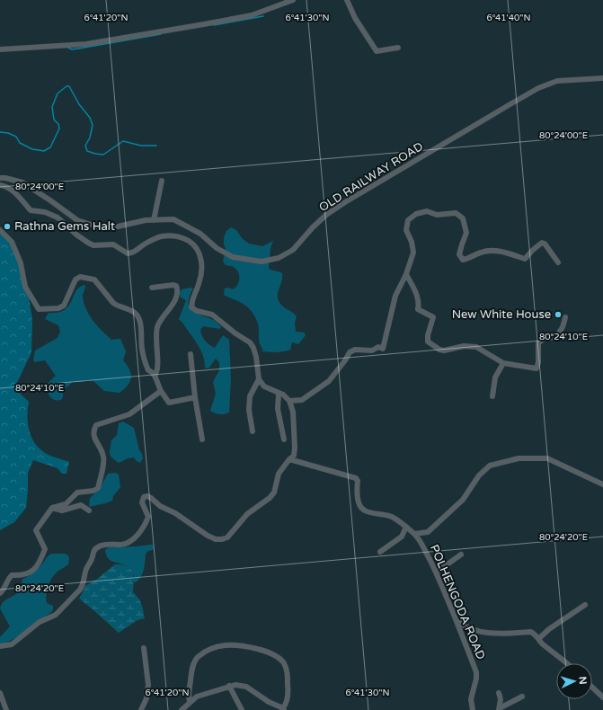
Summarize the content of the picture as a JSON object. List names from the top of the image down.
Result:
{
  "streets": {
    "street": ["OLD RAILWAY ROAD", "POLHENGODA ROAD"]
  },
  "places": ["Rathna Gems Halt", "New White House"],
  "north": "right",
  "coordinates": [
    "6°41'20\"N",
    "6°41'30\"N",
    "6°41'40\"N",
    "80°24'00\"E",
    "80°24'10\"E",
    "80°24'20\"E"
  ]
}
